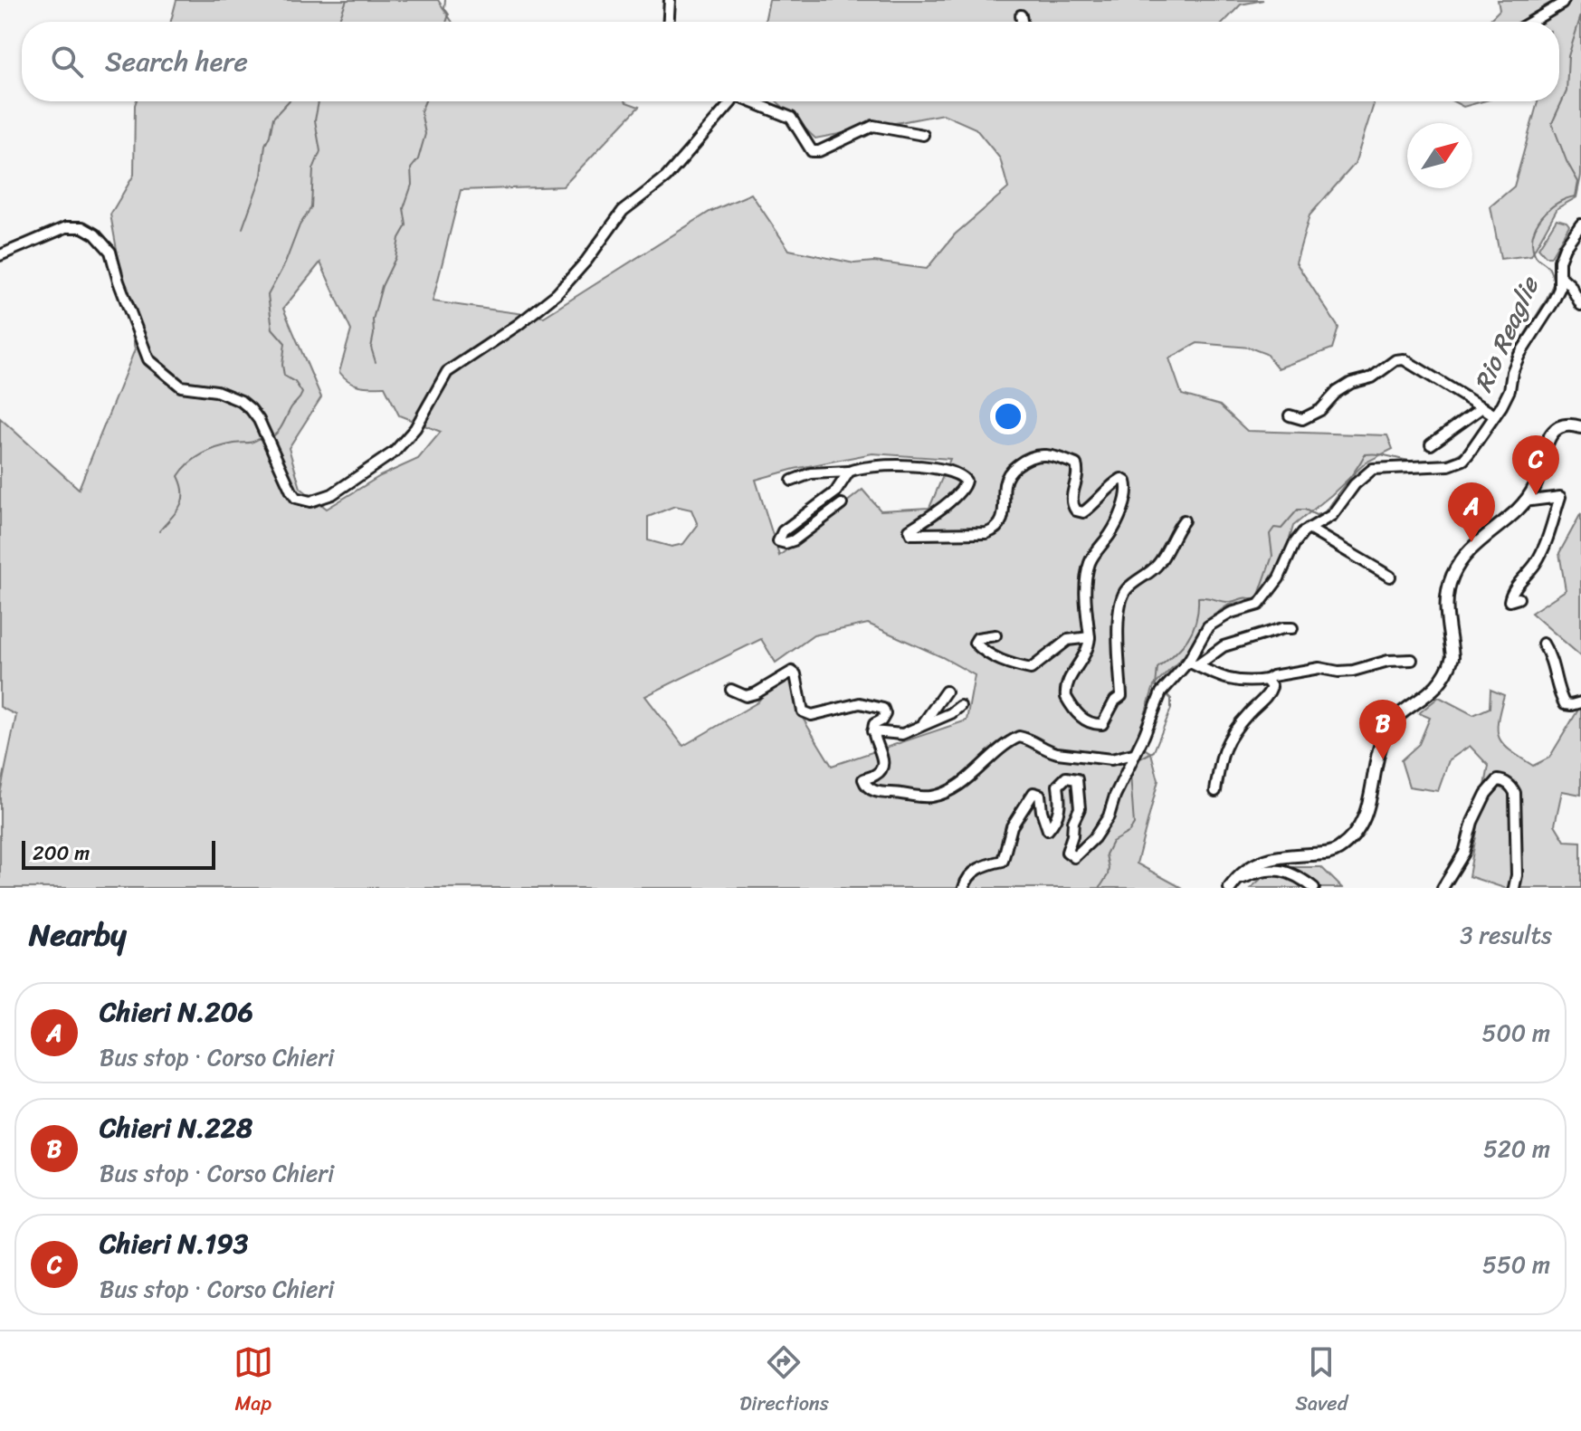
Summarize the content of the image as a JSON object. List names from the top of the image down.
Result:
{
  "water": ["Rio Reaglie"],
  "scale_bar": "200 m",
  "north": "top right",
  "page": {
    "search": "Search here",
    "pins": ["C", "A", "B"],
    "scale": "200 m",
    "heading": ["Nearby", "3 results"],
    "list": [
      {
        "mark": "A",
        "name": "Chieri N.206",
        "note": "Bus stop · Corso Chieri",
        "value": "500 m"
      },
      {
        "mark": "B",
        "name": "Chieri N.228",
        "note": "Bus stop · Corso Chieri",
        "value": "520 m"
      },
      {
        "mark": "C",
        "name": "Chieri N.193",
        "note": "Bus stop · Corso Chieri",
        "value": "550 m"
      }
    ],
    "nav": ["Map", "Directions", "Saved"]
  }
}
